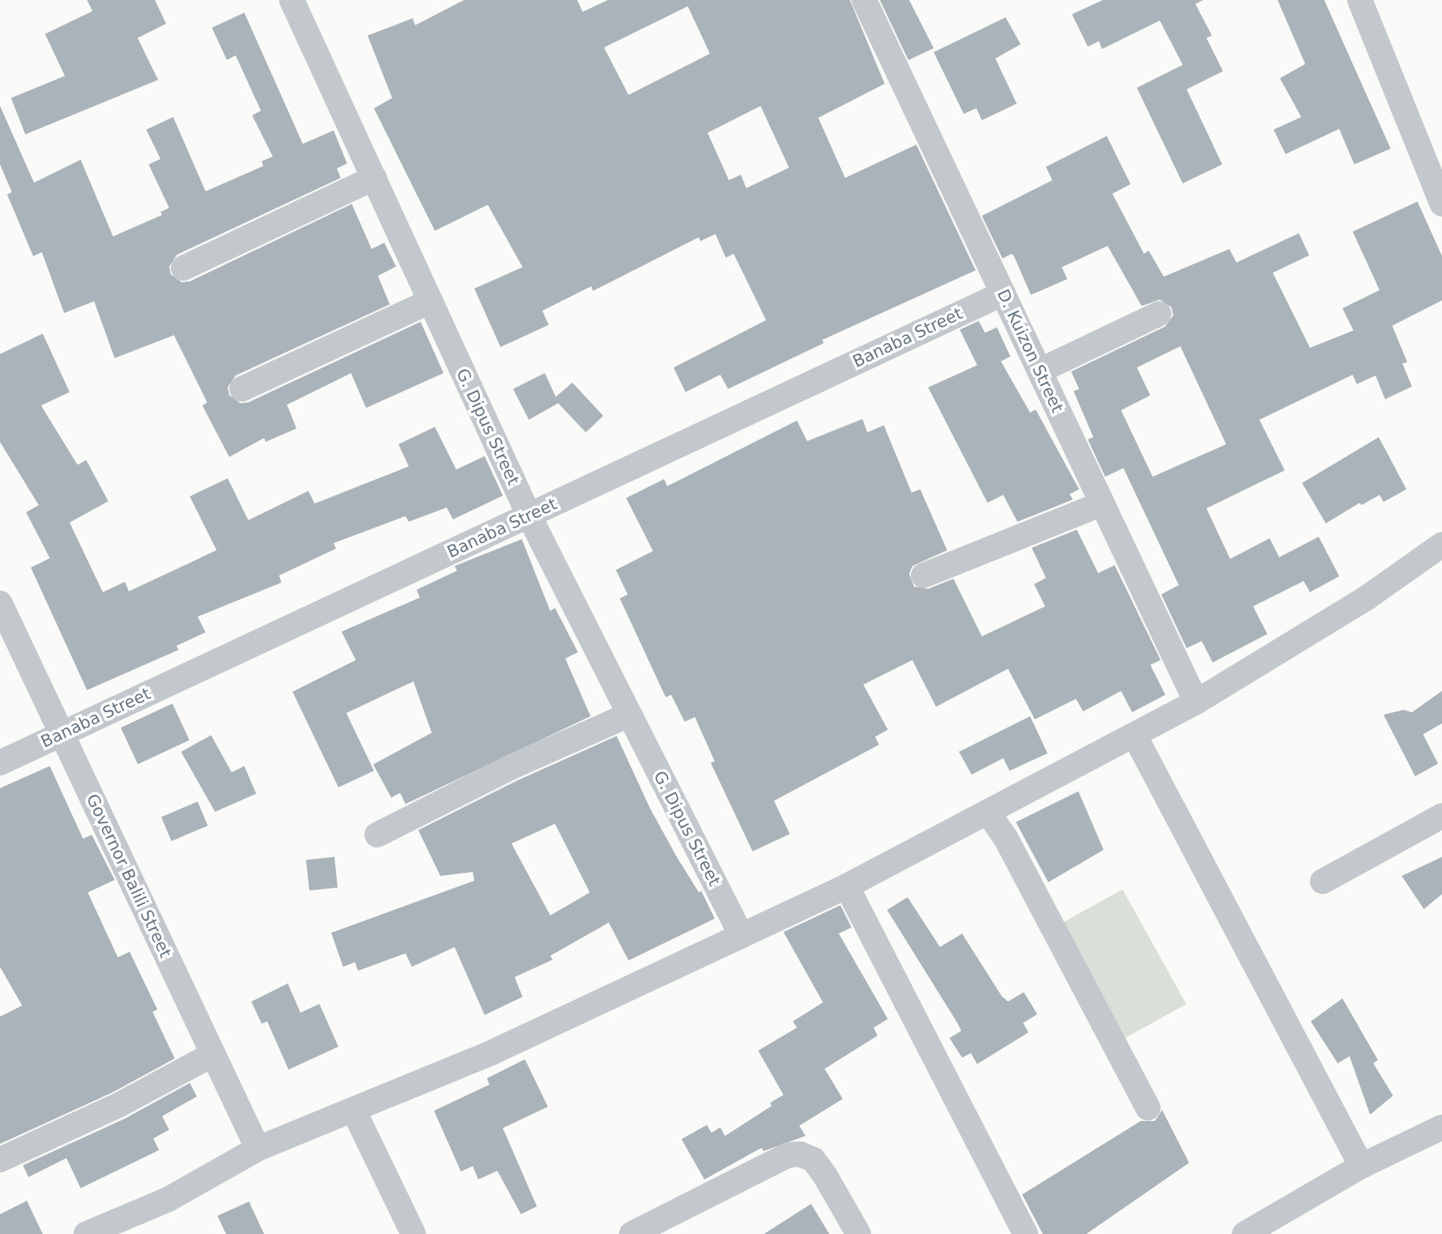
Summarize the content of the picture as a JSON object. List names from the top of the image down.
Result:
{
  "streets": {
    "street": [
      "Banaba Street",
      "D. Kuizon Street",
      "G. Dipus Street",
      "Governor Balili Street"
    ]
  },
  "crossings": [
    ["Banaba Street", "D. Kuizon Street"],
    ["Banaba Street", "G. Dipus Street"],
    ["Banaba Street", "Governor Balili Street"]
  ]
}
